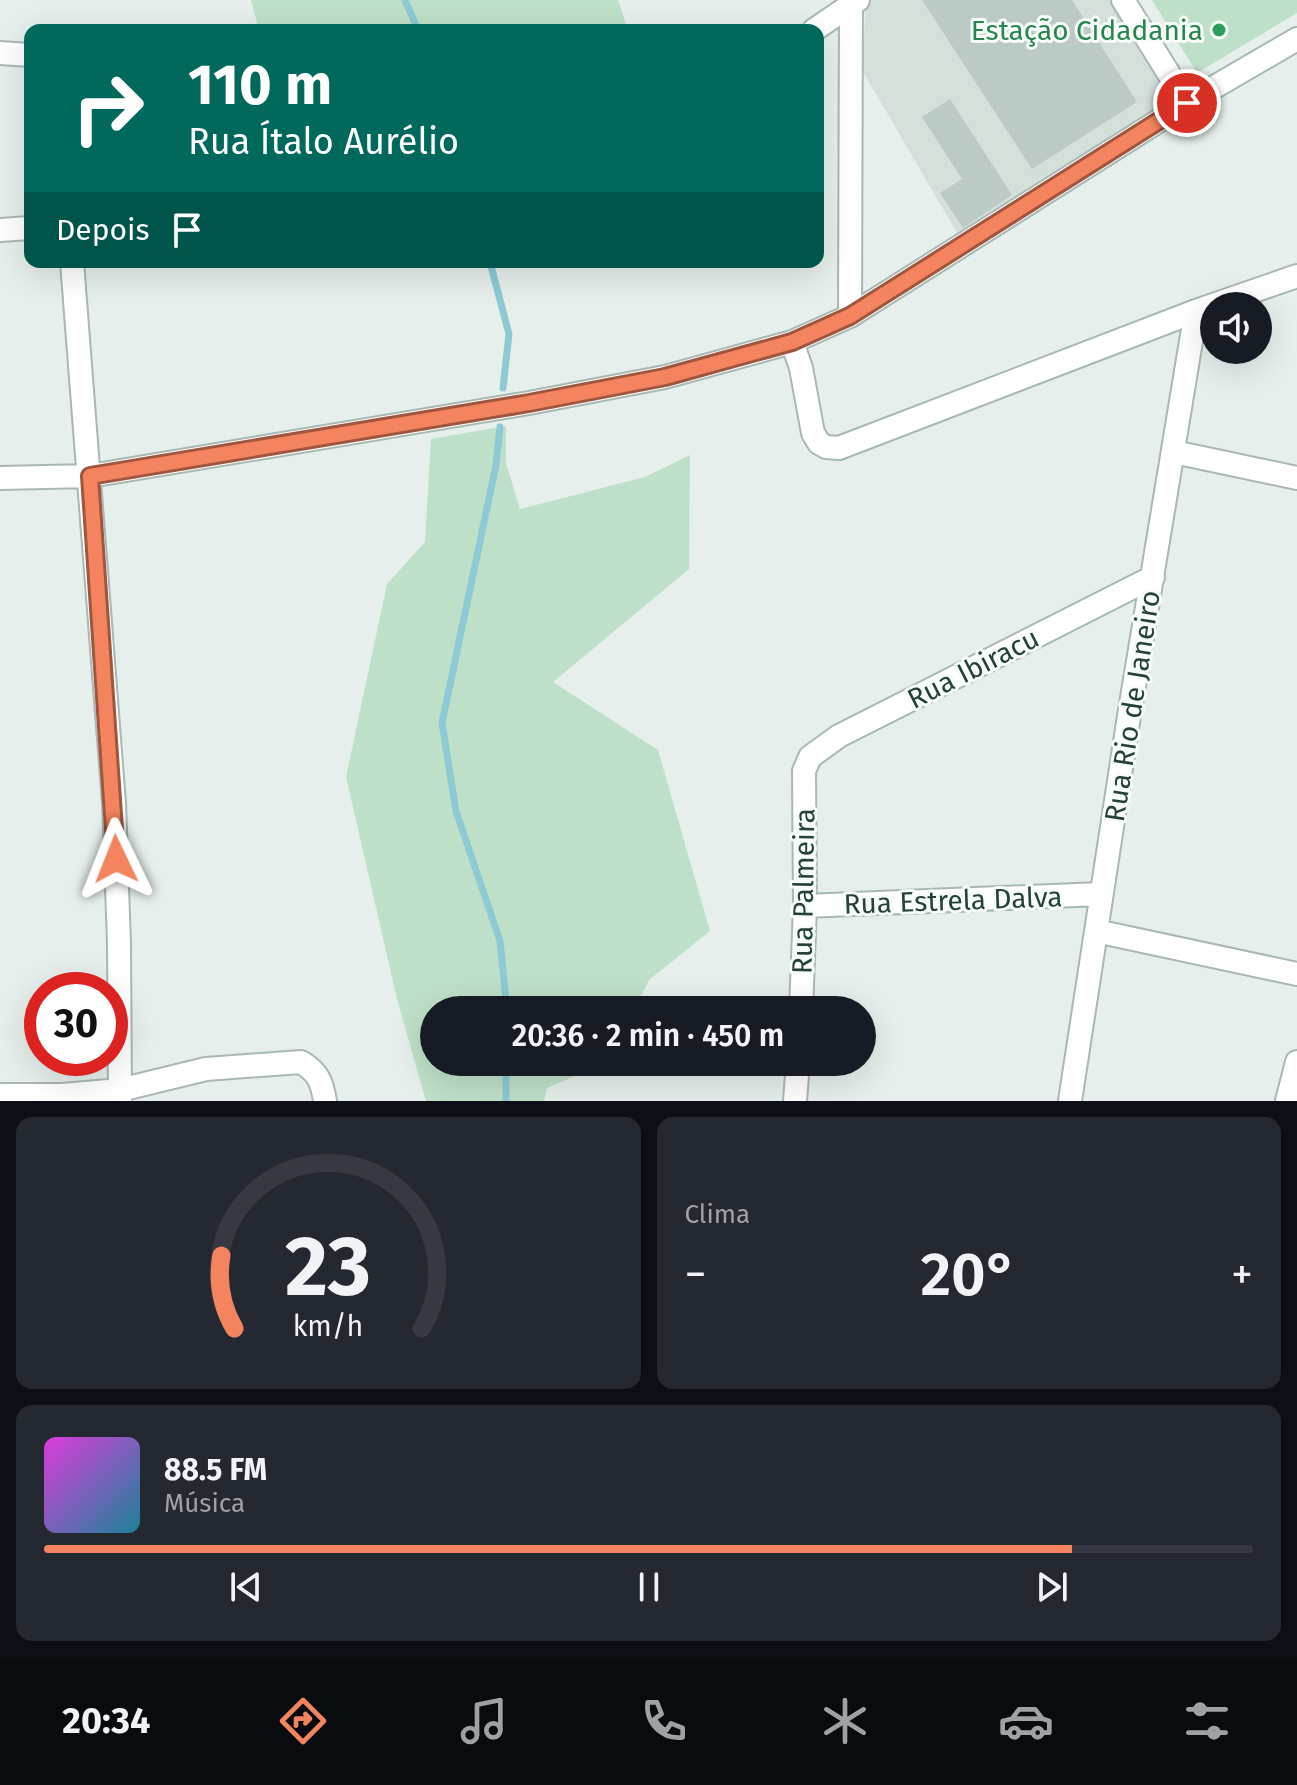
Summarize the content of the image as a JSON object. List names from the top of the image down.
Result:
{
  "streets": {
    "street": [
      "Rua Ibiracu",
      "Rua Rio de Janeiro",
      "Rua Palmeira",
      "Rua Estrela Dalva"
    ]
  },
  "crossings": [
    ["Rua Ibiracu", "Rua Rio de Janeiro"],
    ["Rua Ibiracu", "Rua Palmeira"],
    ["Rua Rio de Janeiro", "Rua Estrela Dalva"],
    ["Rua Palmeira", "Rua Estrela Dalva"]
  ],
  "places": ["Estação Cidadania"],
  "page": {
    "turn": ["110 m", "Rua Ítalo Aurélio"],
    "then": "Depois",
    "limit": "30",
    "trip": "20:36 · 2 min · 450 m",
    "tile": "Clima",
    "heat": ["−", "20°", "+"],
    "song": ["88.5 FM", "Música"],
    "tabs": "20:34",
    "gauge": ["23", "km/h"]
  }
}
